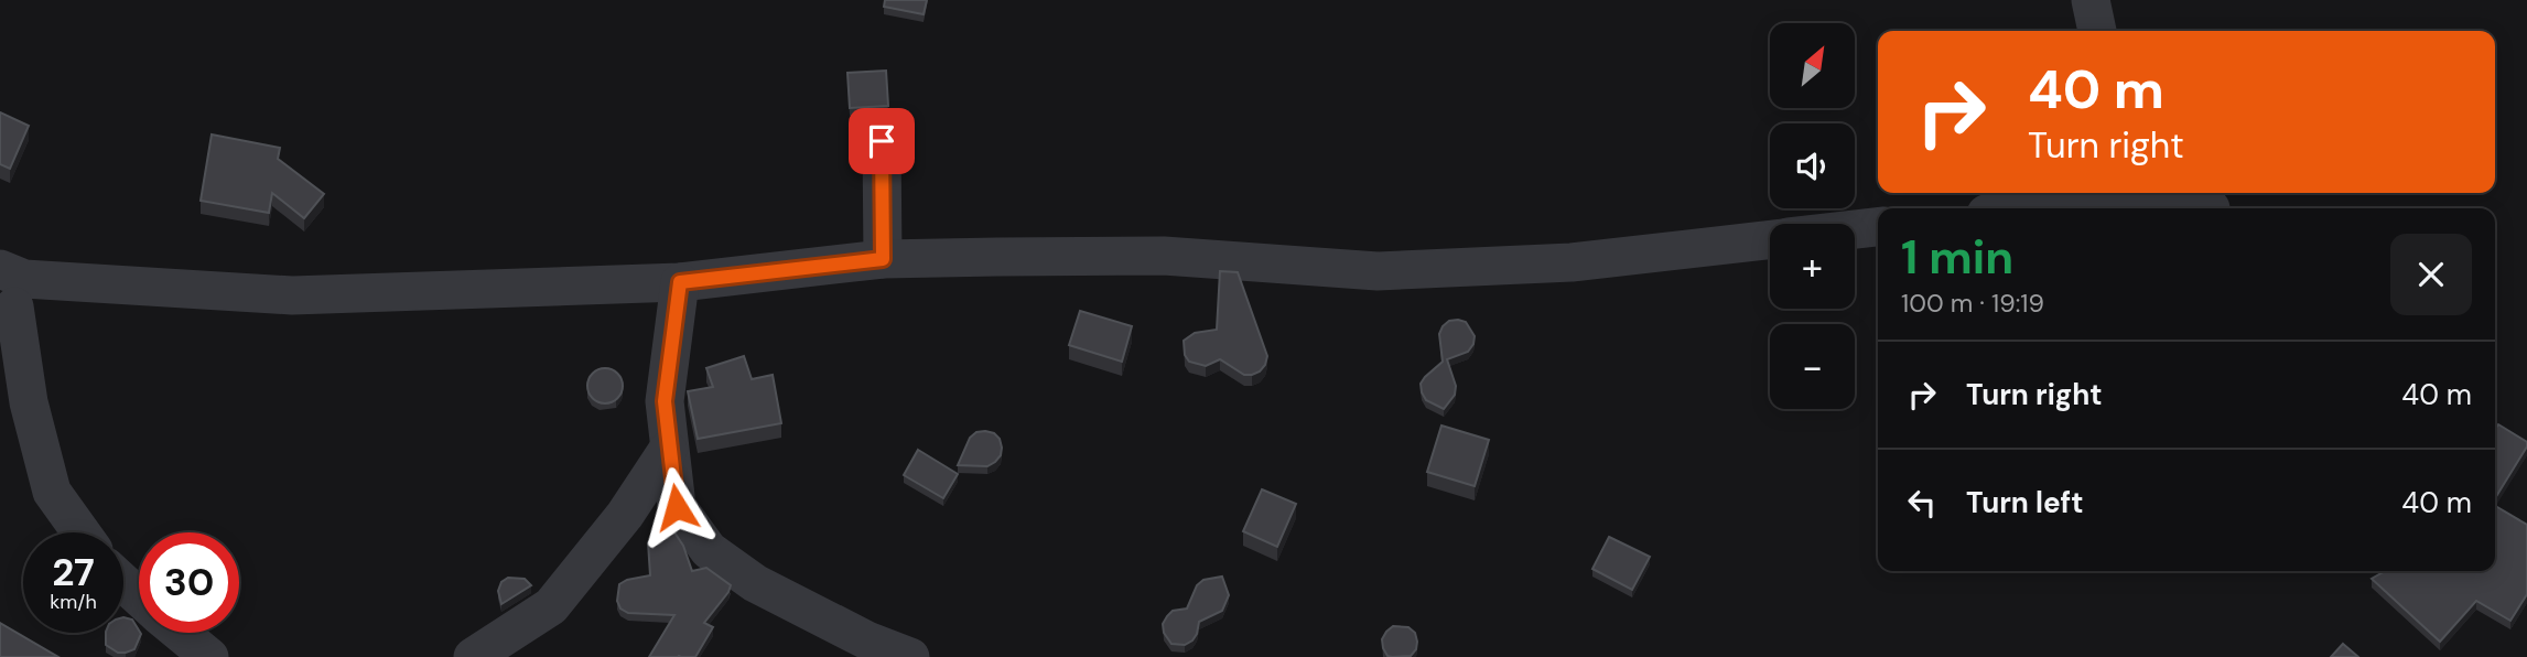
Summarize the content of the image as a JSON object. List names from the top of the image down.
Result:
{
  "north": "top right",
  "page": {
    "map_buttons": ["+", "−"],
    "turn": ["40 m", "Turn right"],
    "heading": ["1 min", "100 m · 19:19"],
    "list": [
      {
        "name": "Turn right",
        "value": "40 m"
      },
      {
        "name": "Turn left",
        "value": "40 m"
      }
    ],
    "speed": "27 km/h",
    "limit": "30"
  }
}
